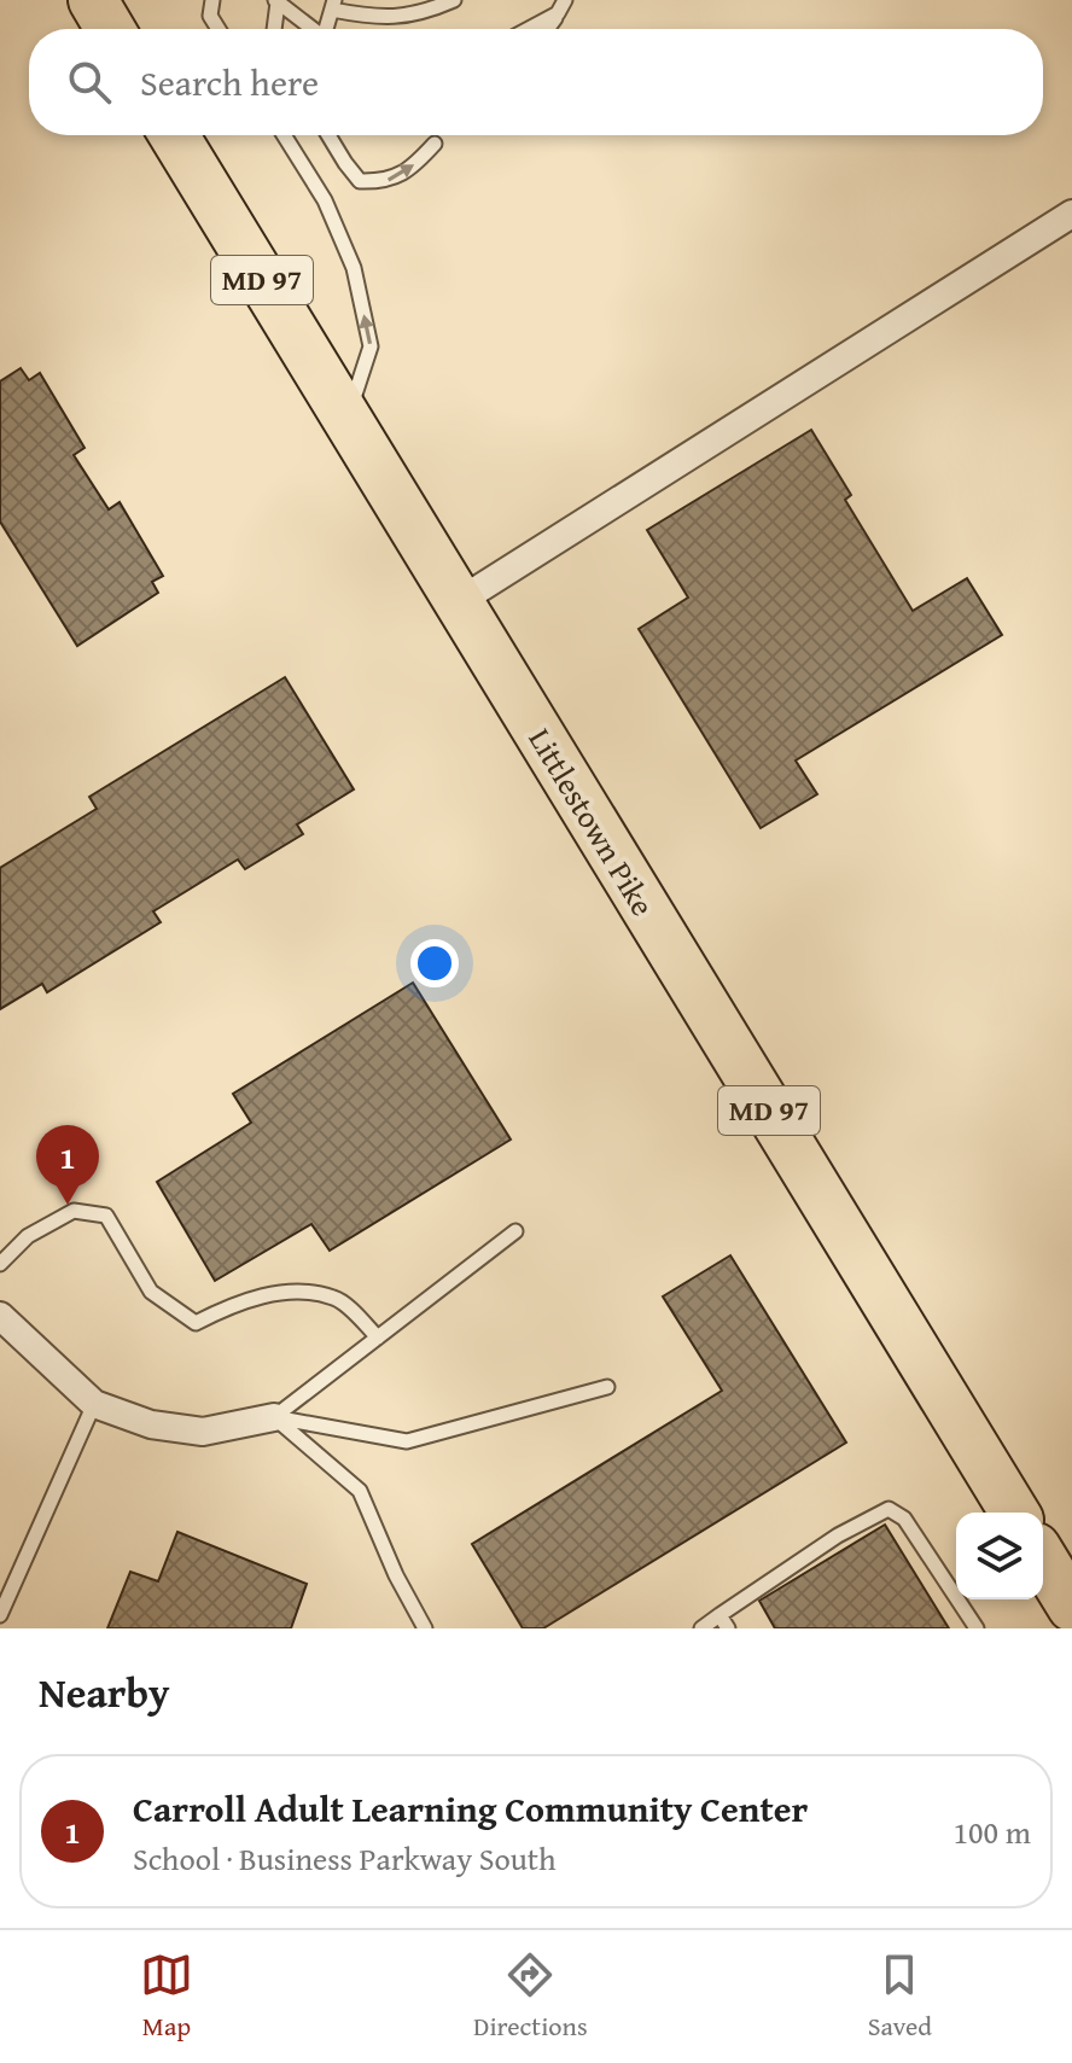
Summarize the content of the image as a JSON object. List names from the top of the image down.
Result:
{
  "streets": {
    "highway": ["MD 97", "Littlestown Pike"]
  },
  "page": {
    "search": "Search here",
    "pins": "1",
    "heading": "Nearby",
    "list": [
      {
        "mark": "1",
        "name": "Carroll Adult Learning Community Center",
        "note": "School · Business Parkway South",
        "value": "100 m"
      }
    ],
    "nav": ["Map", "Directions", "Saved"]
  }
}
